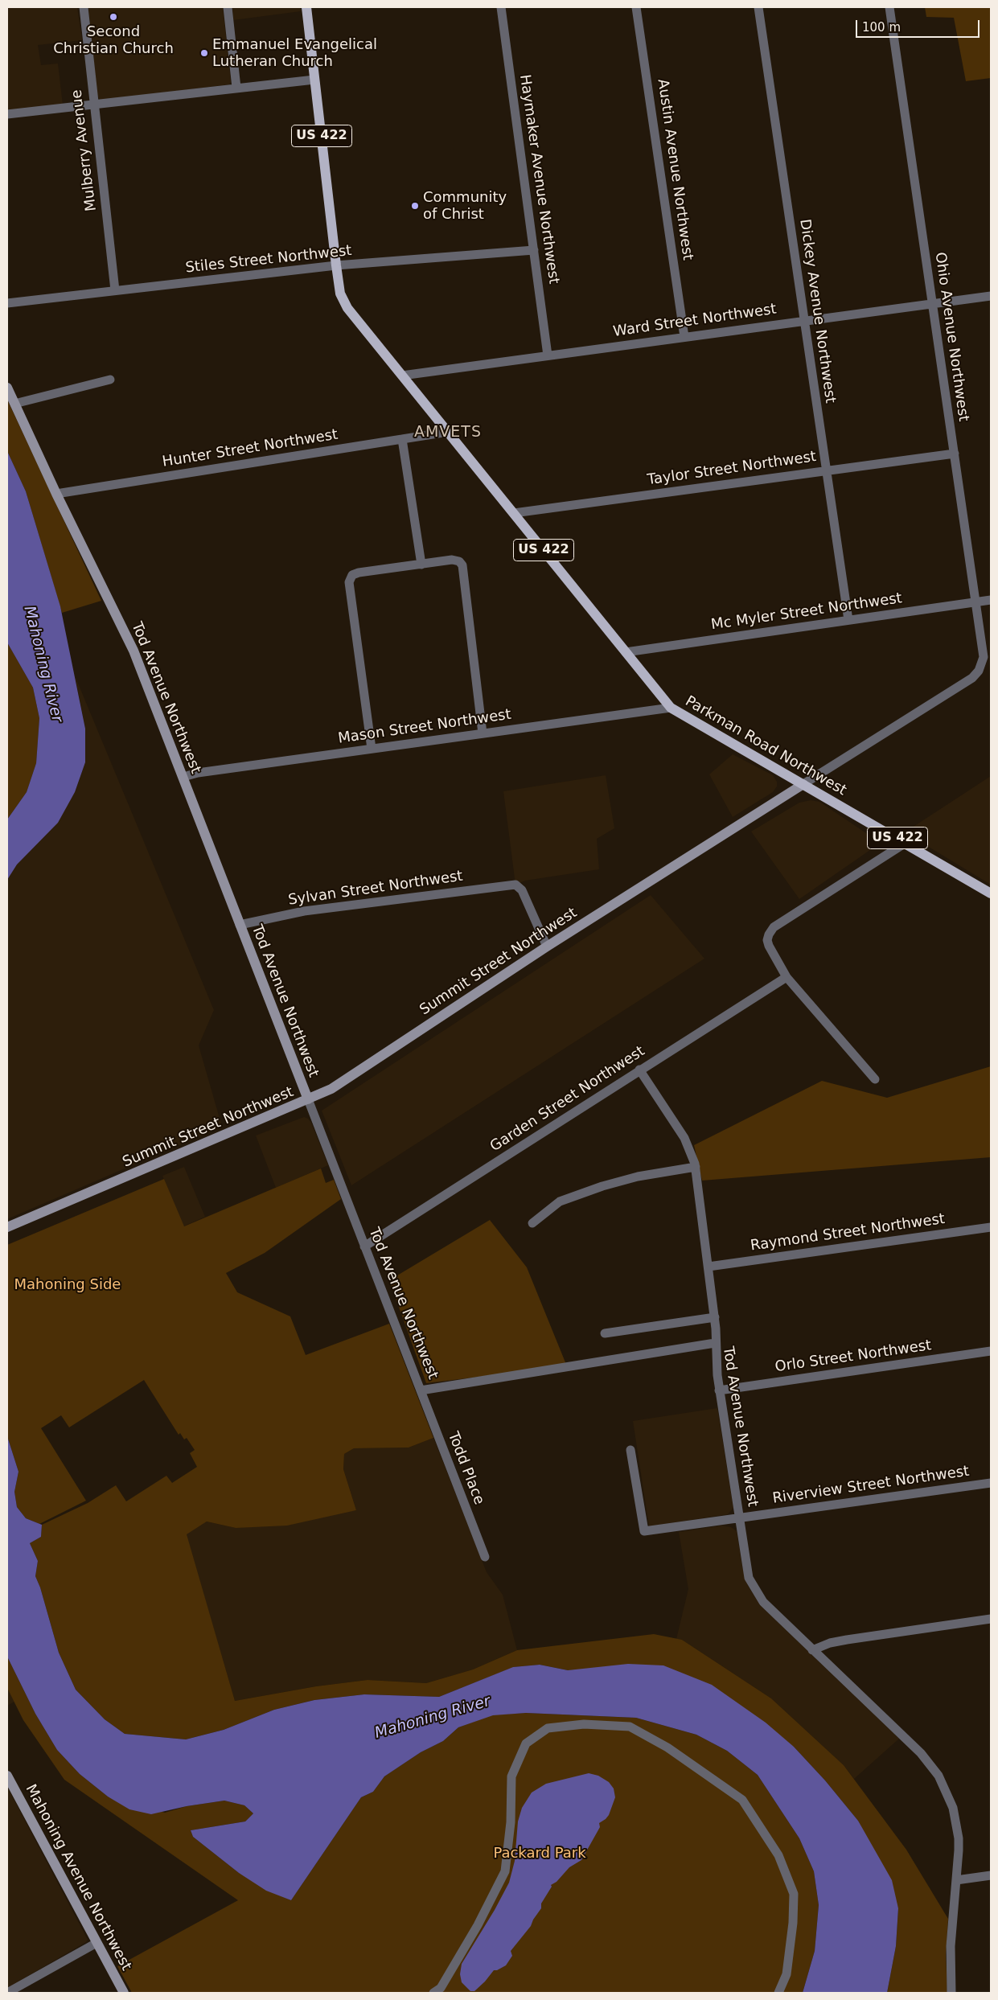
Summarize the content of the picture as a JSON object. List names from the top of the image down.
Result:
{
  "streets": {
    "main road": [
      "US 422",
      "Tod Avenue Northwest",
      "Parkman Road Northwest",
      "Summit Street Northwest",
      "Mahoning Avenue Northwest"
    ],
    "street": [
      "Mulberry Avenue",
      "Austin Avenue Northwest",
      "Haymaker Avenue Northwest",
      "Stiles Street Northwest",
      "Dickey Avenue Northwest",
      "Ward Street Northwest",
      "Ohio Avenue Northwest",
      "Hunter Street Northwest",
      "Taylor Street Northwest",
      "Mc Myler Street Northwest",
      "Mason Street Northwest",
      "Sylvan Street Northwest",
      "Garden Street Northwest",
      "Raymond Street Northwest",
      "Orlo Street Northwest",
      "Todd Place",
      "Riverview Street Northwest"
    ]
  },
  "crossings": [
    ["Mulberry Avenue", "Stiles Street Northwest"],
    ["Austin Avenue Northwest", "Ward Street Northwest"],
    ["Haymaker Avenue Northwest", "Stiles Street Northwest"],
    ["Haymaker Avenue Northwest", "Ward Street Northwest"],
    ["Stiles Street Northwest", "Parkman Road Northwest"],
    ["Dickey Avenue Northwest", "Ward Street Northwest"],
    ["Dickey Avenue Northwest", "Taylor Street Northwest"],
    ["Dickey Avenue Northwest", "Mc Myler Street Northwest"],
    ["Ward Street Northwest", "Ohio Avenue Northwest"],
    ["Ward Street Northwest", "Parkman Road Northwest"],
    ["Ohio Avenue Northwest", "Taylor Street Northwest"],
    ["Ohio Avenue Northwest", "Mc Myler Street Northwest"],
    ["Ohio Avenue Northwest", "Summit Street Northwest"],
    ["Hunter Street Northwest", "Tod Avenue Northwest"],
    ["Hunter Street Northwest", "Parkman Road Northwest"],
    ["Taylor Street Northwest", "Parkman Road Northwest"],
    ["Mc Myler Street Northwest", "Parkman Road Northwest"],
    ["Tod Avenue Northwest", "Mason Street Northwest"],
    ["Tod Avenue Northwest", "Sylvan Street Northwest"],
    ["Tod Avenue Northwest", "Summit Street Northwest"],
    ["Tod Avenue Northwest", "Garden Street Northwest"],
    ["Tod Avenue Northwest", "Orlo Street Northwest"],
    ["Tod Avenue Northwest", "Todd Place"],
    ["Tod Avenue Northwest", "Riverview Street Northwest"],
    ["Mason Street Northwest", "Parkman Road Northwest"],
    ["Parkman Road Northwest", "Summit Street Northwest"],
    ["Sylvan Street Northwest", "Summit Street Northwest"]
  ],
  "districts": ["AMVETS"],
  "water": ["Mahoning River"],
  "parks": ["Mahoning Side", "Packard Park"],
  "places": ["Second Christian Church", "Emmanuel Evangelical Lutheran Church", "Community of Christ"],
  "scale_bar": "100 m"
}
